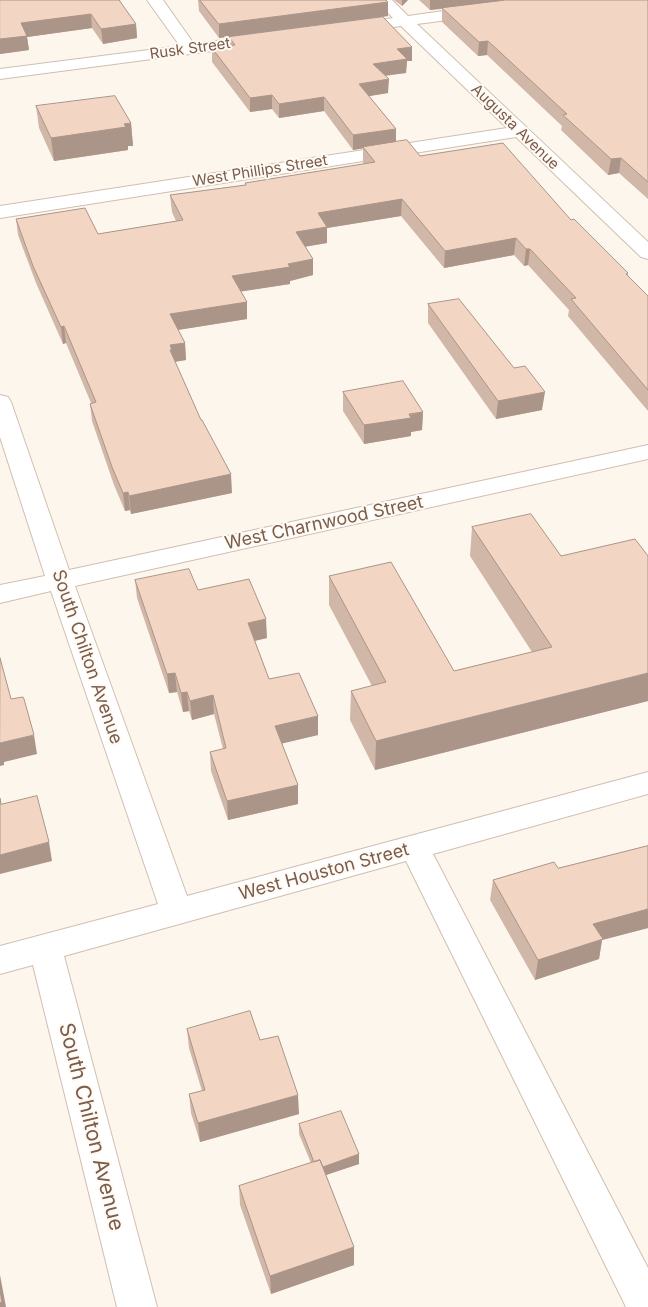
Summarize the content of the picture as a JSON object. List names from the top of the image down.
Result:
{
  "streets": {
    "street": [
      "Rusk Street",
      "Augusta Avenue",
      "West Phillips Street",
      "West Charnwood Street",
      "South Chilton Avenue",
      "West Houston Street"
    ]
  },
  "crossings": [
    ["Augusta Avenue", "West Phillips Street"],
    ["West Charnwood Street", "South Chilton Avenue"],
    ["South Chilton Avenue", "West Houston Street"]
  ]
}
